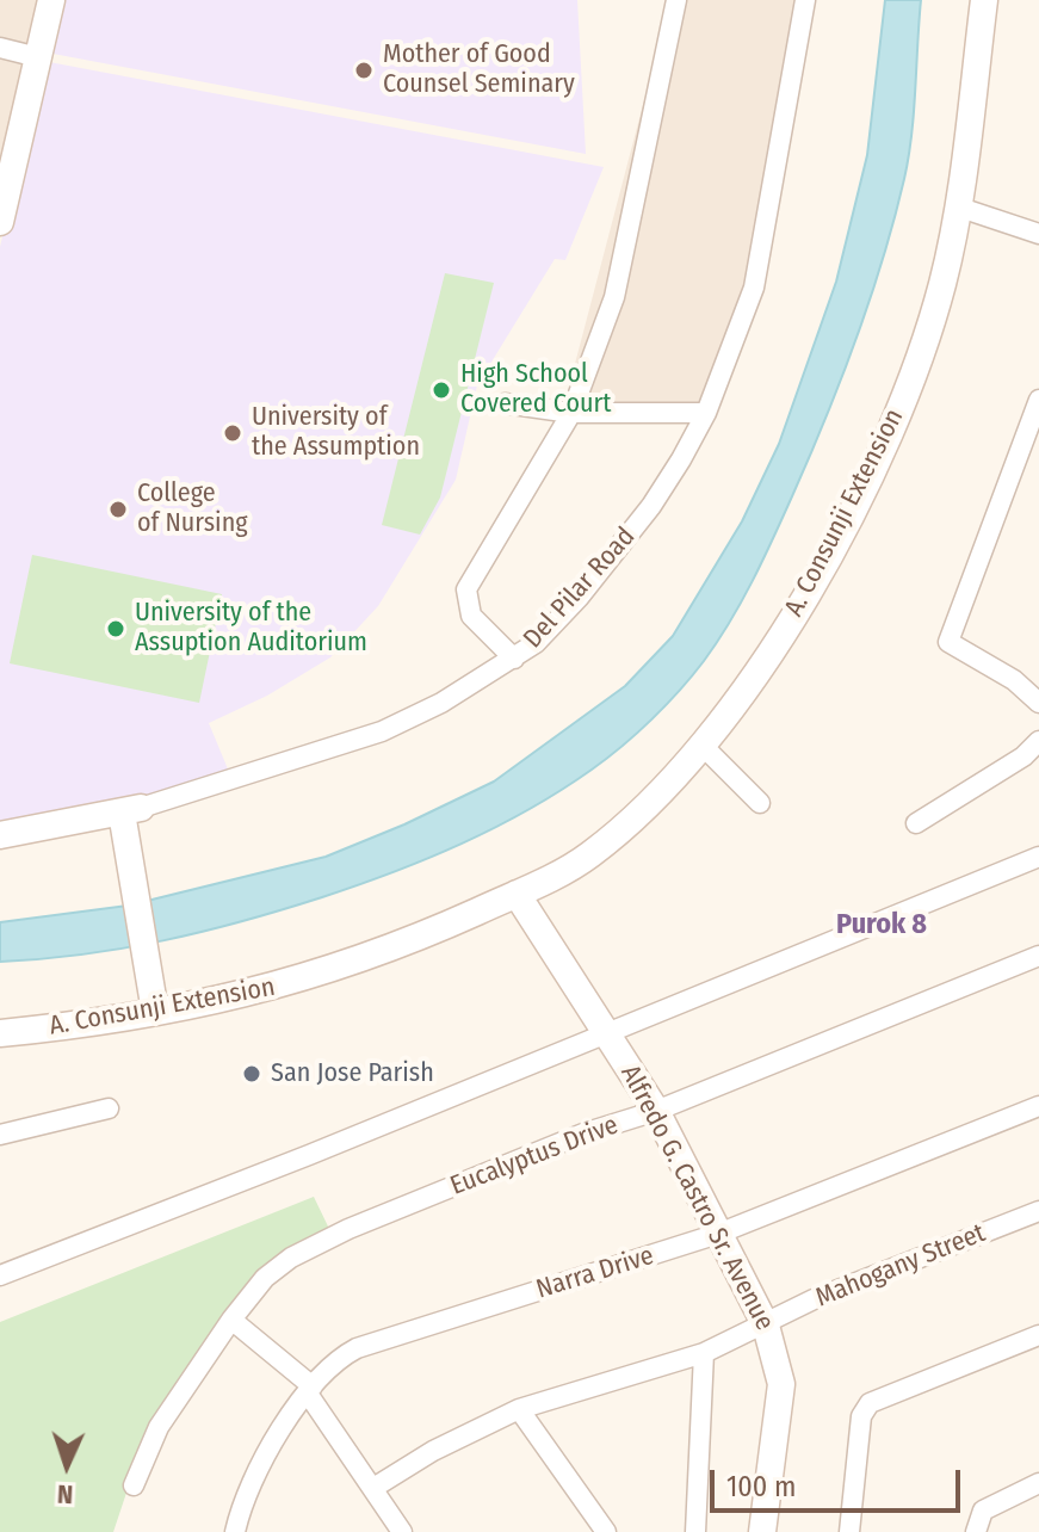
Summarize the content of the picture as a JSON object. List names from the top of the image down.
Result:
{
  "streets": {
    "main road": ["A. Consunji Extension", "Del Pilar Road", "Alfredo G. Castro Sr. Avenue"],
    "street": ["Eucalyptus Drive", "Mahogany Street", "Narra Drive"]
  },
  "crossings": [
    ["A. Consunji Extension", "Alfredo G. Castro Sr. Avenue"],
    ["Eucalyptus Drive", "Alfredo G. Castro Sr. Avenue"],
    ["Alfredo G. Castro Sr. Avenue", "Mahogany Street"],
    ["Alfredo G. Castro Sr. Avenue", "Narra Drive"]
  ],
  "districts": ["Purok 8"],
  "places": [
    "Mother of Good Counsel Seminary",
    "High School Covered Court",
    "University of the Assumption",
    "College of Nursing",
    "University of the Assuption Auditorium",
    "San Jose Parish"
  ],
  "scale_bar": "100 m",
  "north": "bottom"
}
